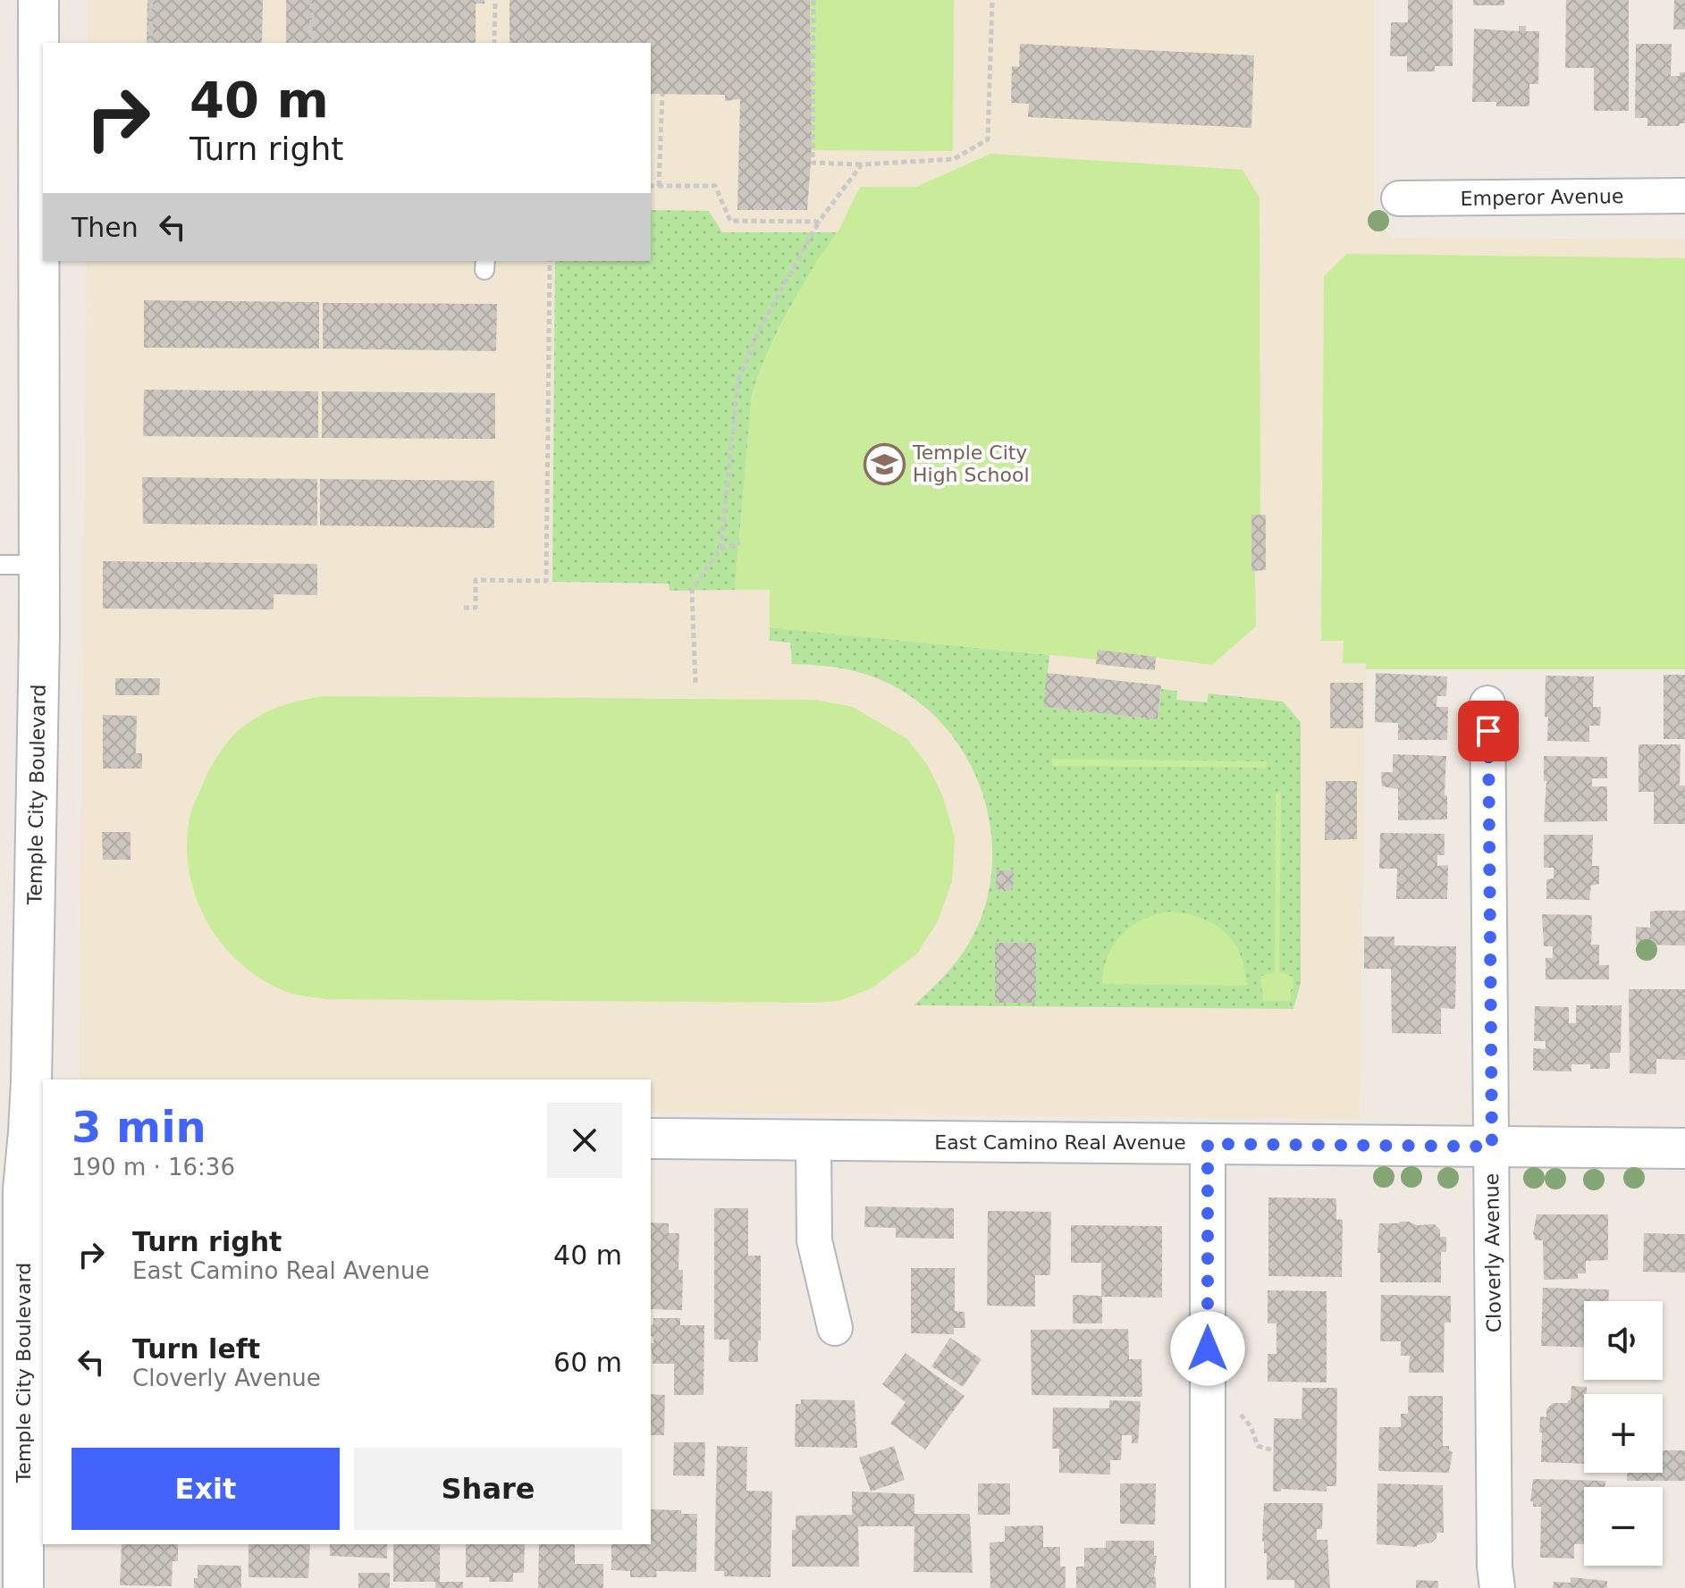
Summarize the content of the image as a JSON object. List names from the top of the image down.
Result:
{
  "streets": {
    "main road": ["Temple City Boulevard", "East Camino Real Avenue"],
    "street": ["Emperor Avenue", "Cloverly Avenue"]
  },
  "crossings": [
    ["East Camino Real Avenue", "Cloverly Avenue"]
  ],
  "places": {
    "school or university": ["Temple City High School"]
  },
  "page": {
    "turn": ["40 m", "Turn right"],
    "then": "Then",
    "heading": ["3 min", "190 m · 16:36"],
    "list": [
      {
        "name": "Turn right",
        "note": "East Camino Real Avenue",
        "value": "40 m"
      },
      {
        "name": "Turn left",
        "note": "Cloverly Avenue",
        "value": "60 m"
      }
    ],
    "map_buttons": ["+", "−"],
    "buttons": ["Exit", "Share"]
  }
}
